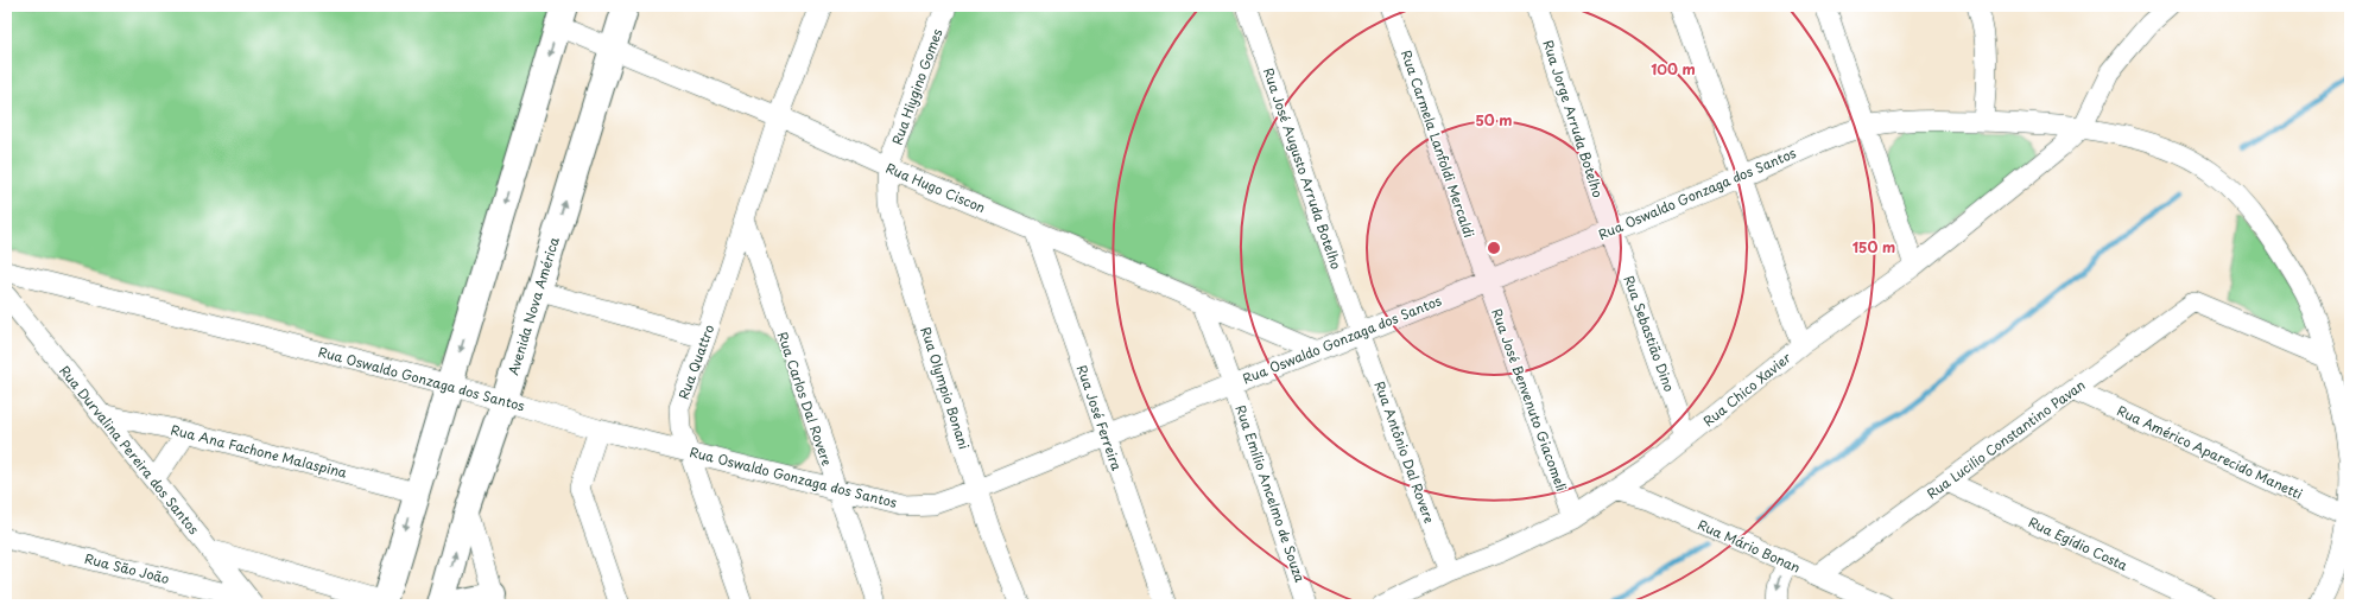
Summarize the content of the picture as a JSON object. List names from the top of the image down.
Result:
{
  "streets": {
    "street": [
      "Rua Hiygino Gomes",
      "Rua Jorge Arruda Botelho",
      "Rua Carmela Lanfoldi Mercaldi",
      "Rua José Augusto Arruda Botelho",
      "Rua Hugo Ciscon",
      "Rua Oswaldo Gonzaga dos Santos",
      "Avenida Nova América",
      "Rua Sebastião Dino",
      "Rua Quattro",
      "Rua Olympio Bonani",
      "Rua Chico Xavier",
      "Rua Carlos Dal Rovere",
      "Rua José Benvenuto Giacomeli",
      "Rua José Ferreira",
      "Rua Lucilio Constantino Pavan",
      "Rua Durvalina Pereira dos Santos",
      "Rua Ana Fachone Malaspina",
      "Rua Antônio Dal Rovere",
      "Rua Américo Aparecido Manetti",
      "Rua Emílio Ancelmo de Souza",
      "Rua Egídio Costa",
      "Rua Mário Bonan",
      "Rua São João"
    ]
  },
  "crossings": [
    ["Rua Hiygino Gomes", "Rua Hugo Ciscon"],
    ["Rua Hiygino Gomes", "Rua Olympio Bonani"],
    ["Rua Jorge Arruda Botelho", "Rua Oswaldo Gonzaga dos Santos"],
    ["Rua Jorge Arruda Botelho", "Rua Sebastião Dino"],
    ["Rua Carmela Lanfoldi Mercaldi", "Rua Oswaldo Gonzaga dos Santos"],
    ["Rua Carmela Lanfoldi Mercaldi", "Rua José Benvenuto Giacomeli"],
    ["Rua José Augusto Arruda Botelho", "Rua Oswaldo Gonzaga dos Santos"],
    ["Rua José Augusto Arruda Botelho", "Rua Antônio Dal Rovere"],
    ["Rua Hugo Ciscon", "Rua Oswaldo Gonzaga dos Santos"],
    ["Rua Hugo Ciscon", "Avenida Nova América"],
    ["Rua Hugo Ciscon", "Rua Quattro"],
    ["Rua Hugo Ciscon", "Rua Olympio Bonani"],
    ["Rua Hugo Ciscon", "Rua José Ferreira"],
    ["Rua Hugo Ciscon", "Rua Emílio Ancelmo de Souza"],
    ["Rua Oswaldo Gonzaga dos Santos", "Avenida Nova América"],
    ["Rua Oswaldo Gonzaga dos Santos", "Rua Sebastião Dino"],
    ["Rua Oswaldo Gonzaga dos Santos", "Rua Quattro"],
    ["Rua Oswaldo Gonzaga dos Santos", "Rua Olympio Bonani"],
    ["Rua Oswaldo Gonzaga dos Santos", "Rua Chico Xavier"],
    ["Rua Oswaldo Gonzaga dos Santos", "Rua Carlos Dal Rovere"],
    ["Rua Oswaldo Gonzaga dos Santos", "Rua José Benvenuto Giacomeli"],
    ["Rua Oswaldo Gonzaga dos Santos", "Rua José Ferreira"],
    ["Rua Oswaldo Gonzaga dos Santos", "Rua Lucilio Constantino Pavan"],
    ["Rua Oswaldo Gonzaga dos Santos", "Rua Antônio Dal Rovere"],
    ["Rua Oswaldo Gonzaga dos Santos", "Rua Américo Aparecido Manetti"],
    ["Rua Oswaldo Gonzaga dos Santos", "Rua Emílio Ancelmo de Souza"],
    ["Rua Sebastião Dino", "Rua Chico Xavier"],
    ["Rua Quattro", "Rua Carlos Dal Rovere"],
    ["Rua Chico Xavier", "Rua José Benvenuto Giacomeli"],
    ["Rua Chico Xavier", "Rua Antônio Dal Rovere"],
    ["Rua Chico Xavier", "Rua Mário Bonan"],
    ["Rua Lucilio Constantino Pavan", "Rua Américo Aparecido Manetti"],
    ["Rua Lucilio Constantino Pavan", "Rua Egídio Costa"],
    ["Rua Lucilio Constantino Pavan", "Rua Mário Bonan"],
    ["Rua Durvalina Pereira dos Santos", "Rua Ana Fachone Malaspina"],
    ["Rua Durvalina Pereira dos Santos", "Rua São João"]
  ],
  "rings": ["100 m", "50 m", "150 m"]
}
